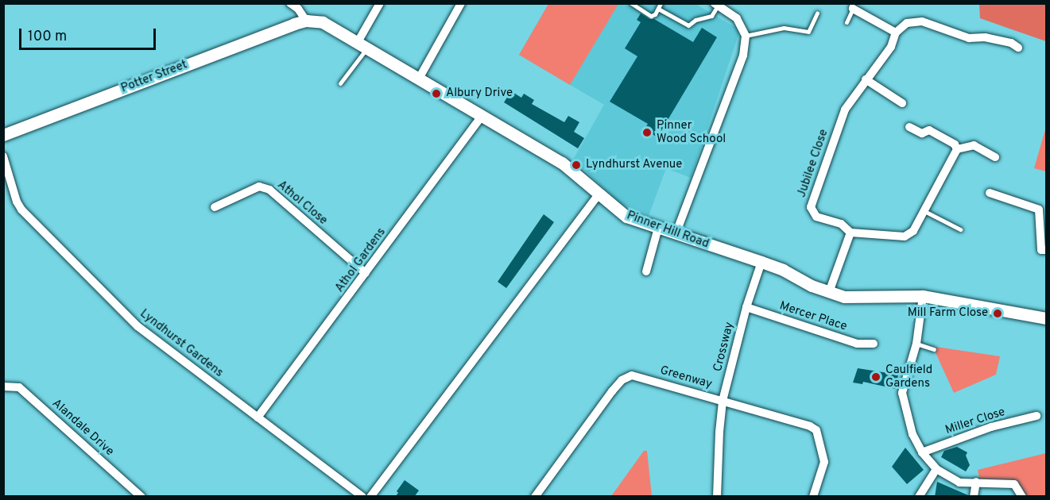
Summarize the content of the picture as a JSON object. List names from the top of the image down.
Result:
{
  "streets": {
    "street": [
      "Potter Street",
      "Jubilee Close",
      "Athol Close",
      "Pinner Hill Road",
      "Athol Gardens",
      "Mercer Place",
      "Lyndhurst Gardens",
      "Crossway",
      "Greenway",
      "Miller Close",
      "Alandale Drive"
    ]
  },
  "crossings": [
    ["Potter Street", "Pinner Hill Road"],
    ["Athol Close", "Athol Gardens"],
    ["Pinner Hill Road", "Athol Gardens"],
    ["Pinner Hill Road", "Crossway"],
    ["Athol Gardens", "Lyndhurst Gardens"],
    ["Mercer Place", "Crossway"],
    ["Crossway", "Greenway"]
  ],
  "places": [
    "Albury Drive",
    "Pinner Wood School",
    "Lyndhurst Avenue",
    "Mill Farm Close",
    "Caulfield Gardens"
  ],
  "scale_bar": "100 m"
}
